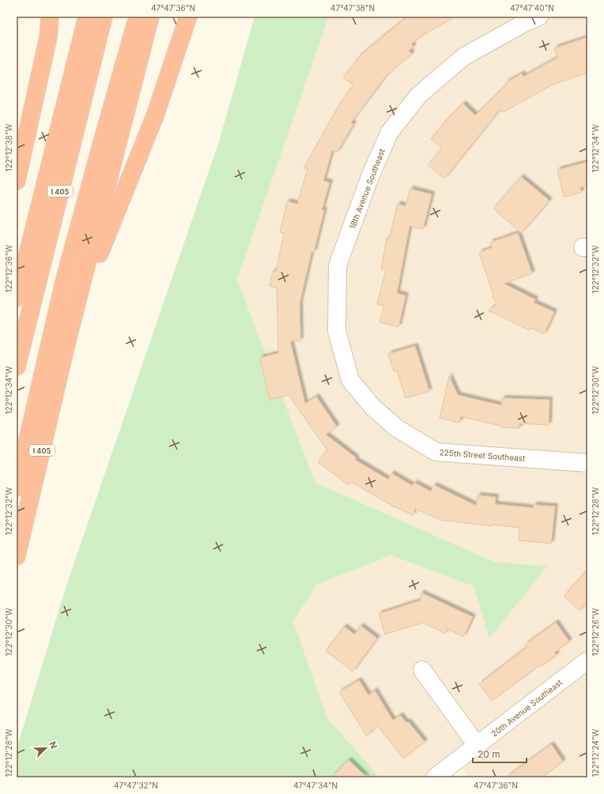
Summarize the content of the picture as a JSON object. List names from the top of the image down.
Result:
{
  "streets": {
    "highway": ["I 405"],
    "street": ["18th Avenue Southeast", "225th Street Southeast", "20th Avenue Southeast"]
  },
  "crossings": [
    ["18th Avenue Southeast", "225th Street Southeast"]
  ],
  "scale_bar": "20 m",
  "north": "top right",
  "coordinates": [
    "47°47'36\"N",
    "47°47'38\"N",
    "47°47'40\"N",
    "122°12'38\"W",
    "122°12'34\"W",
    "122°12'36\"W",
    "122°12'32\"W",
    "122°12'30\"W",
    "122°12'28\"W",
    "122°12'26\"W",
    "122°12'24\"W",
    "47°47'32\"N",
    "47°47'34\"N"
  ]
}
